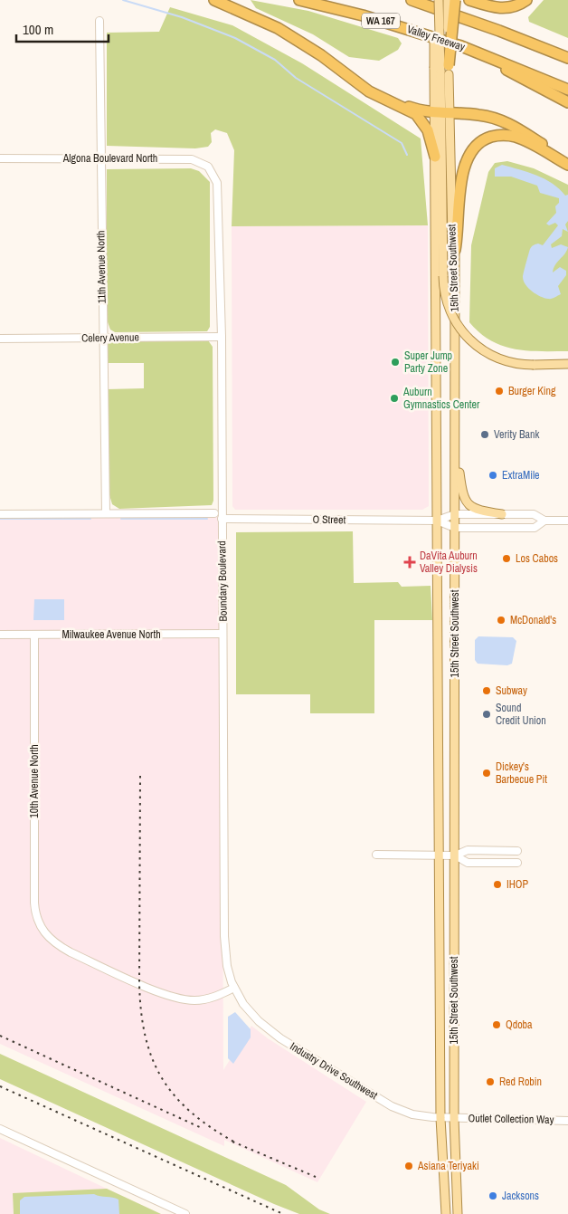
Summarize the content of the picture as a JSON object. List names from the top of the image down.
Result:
{
  "streets": {
    "highway": ["WA 167", "Valley Freeway"],
    "main road": ["15th Street Southwest"],
    "street": [
      "Algona Boulevard North",
      "11th Avenue North",
      "Celery Avenue",
      "O Street",
      "Boundary Boulevard",
      "Milwaukee Avenue North",
      "10th Avenue North",
      "Industry Drive Southwest",
      "Outlet Collection Way"
    ]
  },
  "crossings": [
    ["Algona Boulevard North", "11th Avenue North"],
    ["Algona Boulevard North", "Boundary Boulevard"],
    ["11th Avenue North", "Celery Avenue"],
    ["15th Street Southwest", "O Street"],
    ["15th Street Southwest", "Industry Drive Southwest"],
    ["15th Street Southwest", "Outlet Collection Way"],
    ["Celery Avenue", "Boundary Boulevard"],
    ["O Street", "Boundary Boulevard"],
    ["Boundary Boulevard", "Milwaukee Avenue North"],
    ["Boundary Boulevard", "10th Avenue North"],
    ["Boundary Boulevard", "Industry Drive Southwest"],
    ["Milwaukee Avenue North", "10th Avenue North"],
    ["10th Avenue North", "Industry Drive Southwest"],
    ["Industry Drive Southwest", "Outlet Collection Way"]
  ],
  "places": {
    "other": [
      "Super Jump Party Zone",
      "Burger King",
      "Auburn Gymnastics Center",
      "Verity Bank",
      "ExtraMile",
      "Los Cabos",
      "McDonald's",
      "Subway",
      "Sound Credit Union",
      "Dickey's Barbecue Pit",
      "IHOP",
      "Qdoba",
      "Red Robin",
      "Asiana Teriyaki",
      "Jacksons"
    ],
    "health": ["DaVita Auburn Valley Dialysis"]
  },
  "scale_bar": "100 m"
}
